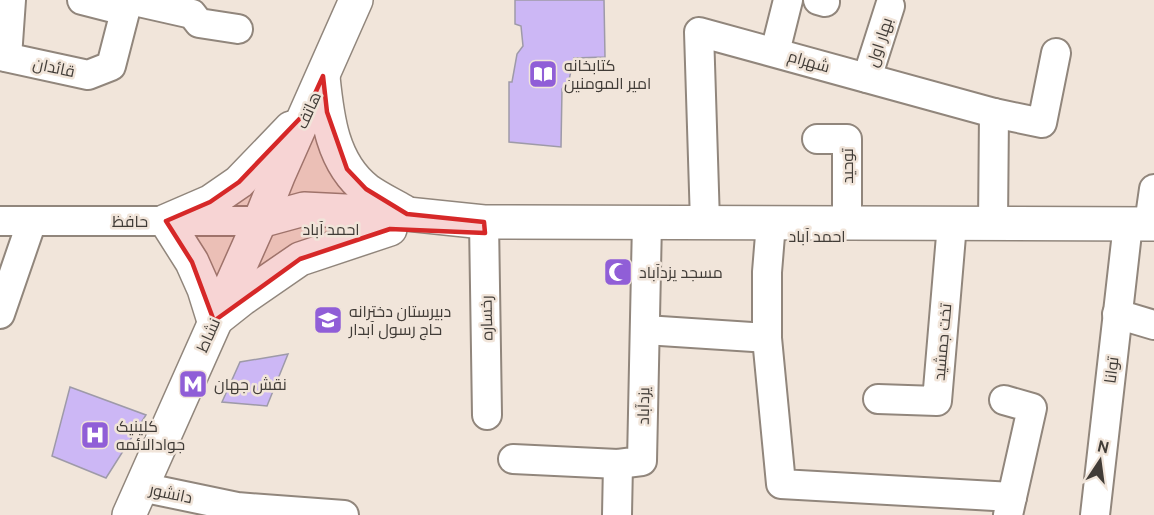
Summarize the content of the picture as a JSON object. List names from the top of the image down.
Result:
{
  "streets": {
    "main road": ["هاتف", "احمد آباد", "نشاط"],
    "street": [
      "بهار اول",
      "شهرام",
      "قائدان",
      "توحید",
      "حافظ",
      "رخساره",
      "تخت جمشید",
      "توانا",
      "یزدآباد",
      "دانشور"
    ]
  },
  "crossings": [
    ["بهار اول", "شهرام"],
    ["شهرام", "احمد آباد"],
    ["هاتف", "حافظ"],
    ["هاتف", "احمد آباد"],
    ["هاتف", "نشاط"],
    ["توحید", "احمد آباد"],
    ["حافظ", "احمد آباد"],
    ["حافظ", "نشاط"],
    ["احمد آباد", "رخساره"],
    ["احمد آباد", "نشاط"],
    ["احمد آباد", "تخت جمشید"],
    ["احمد آباد", "توانا"],
    ["احمد آباد", "یزدآباد"],
    ["نشاط", "دانشور"]
  ],
  "places": {
    "library": ["کتابخانه امیر المومنین"],
    "mosque": ["مسجد یزدآباد"],
    "school or university": ["دبیرستان دخترانه حاج رسول آبدار"],
    "metro station": ["نقش جهان"],
    "hospital": ["کلینیک جوادالائمه"]
  },
  "north": "top"
}
